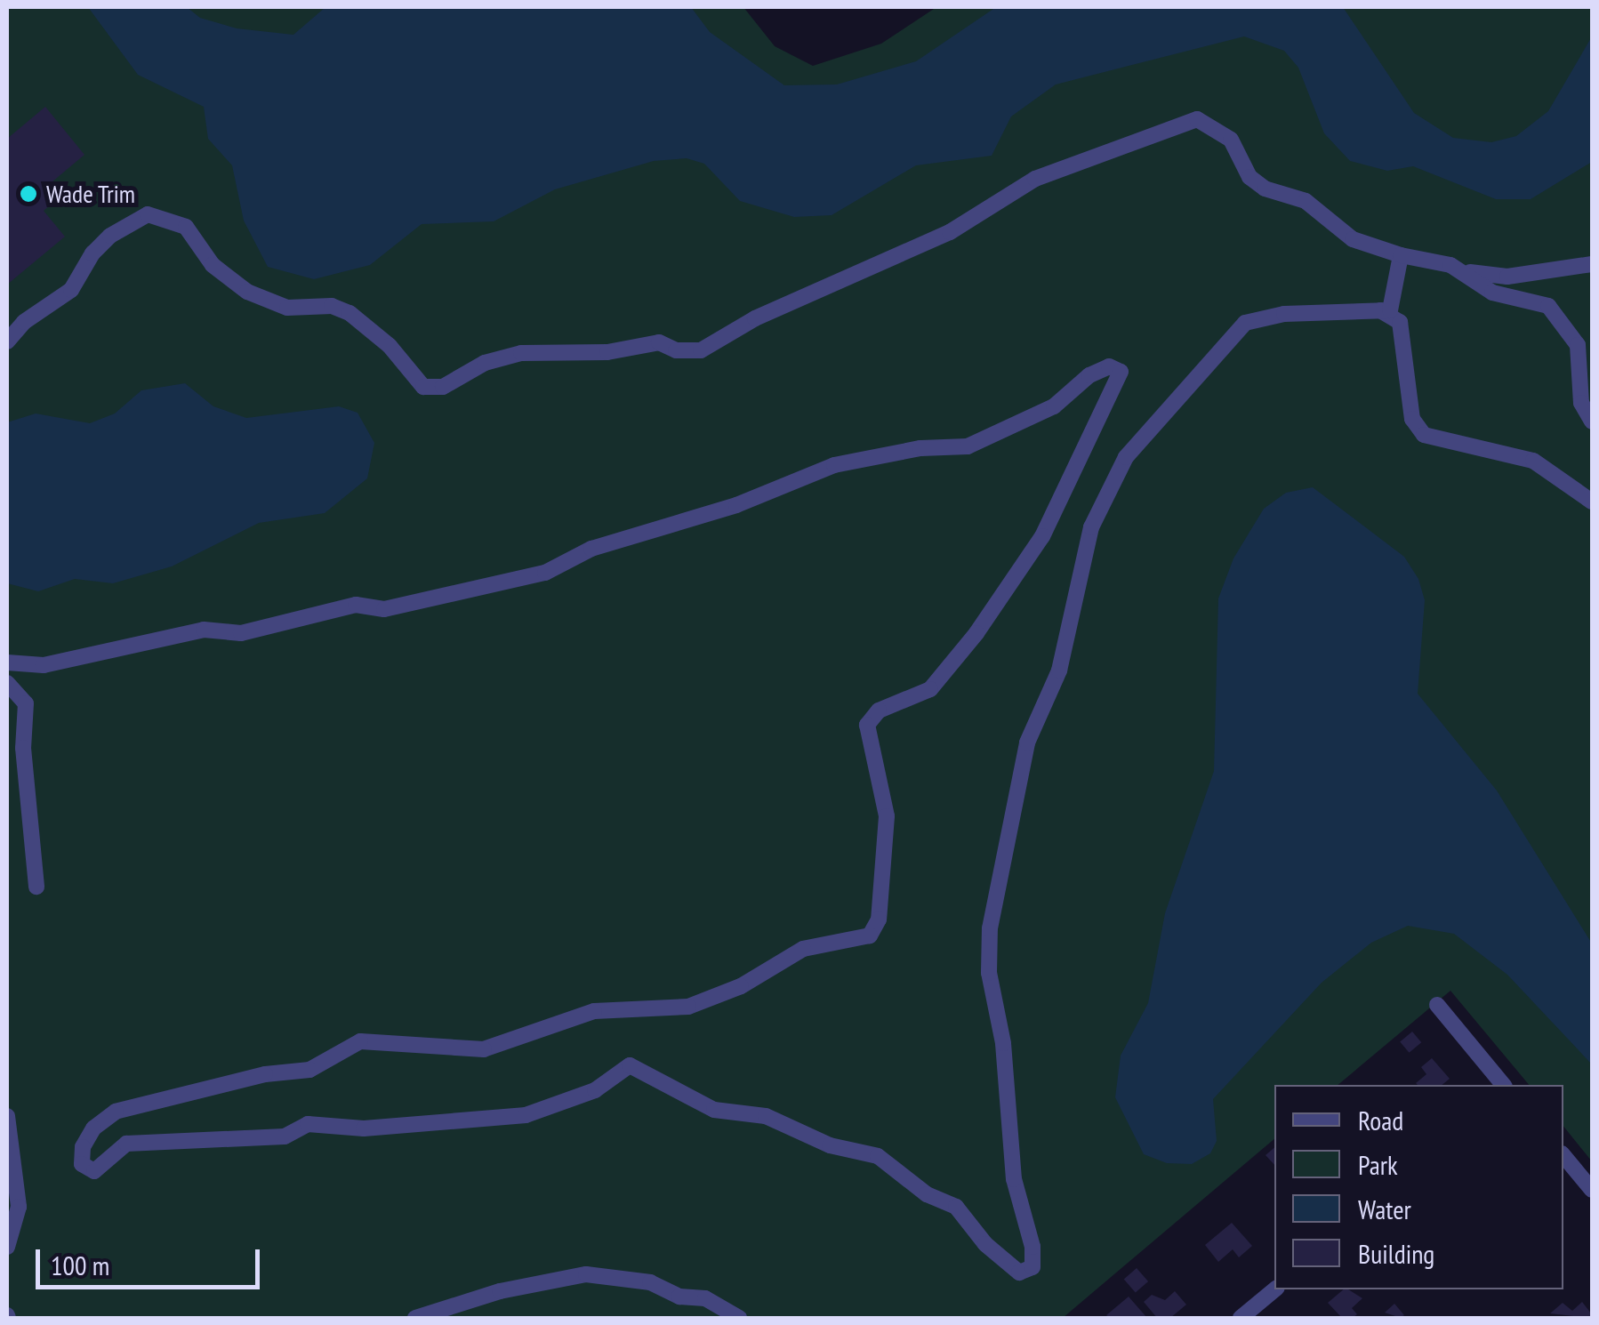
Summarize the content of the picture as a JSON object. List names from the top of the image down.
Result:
{
  "places": ["Wade Trim"],
  "legend": [
    "Road",
    "Park",
    "Water",
    "Building"
  ],
  "scale_bar": "100 m"
}
